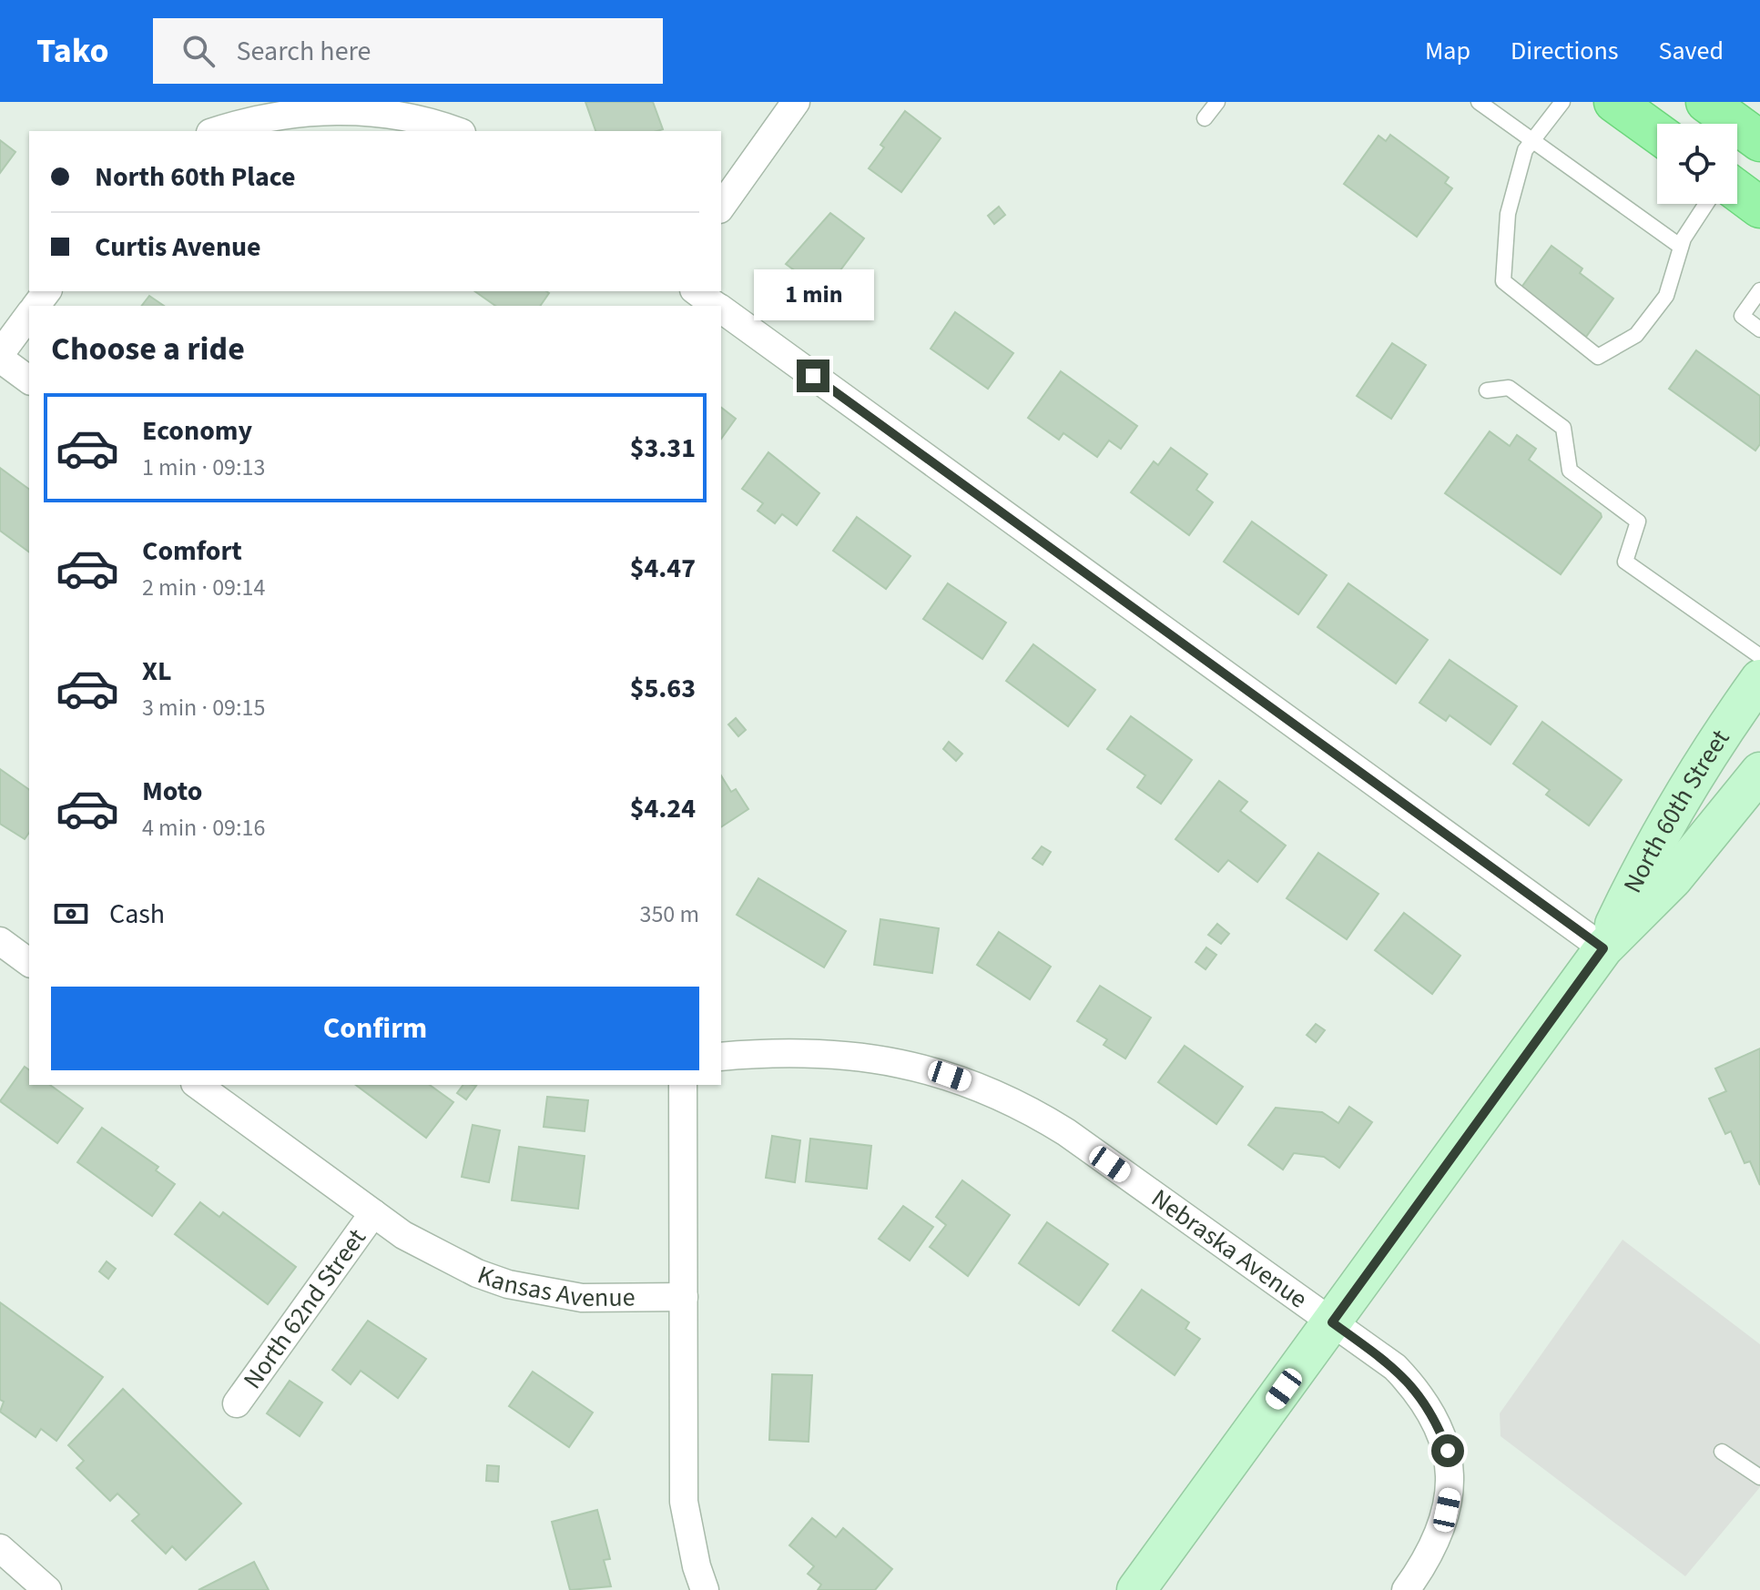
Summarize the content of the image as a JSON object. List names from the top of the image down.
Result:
{
  "streets": {
    "main road": ["North 60th Street"],
    "street": ["Nebraska Avenue", "Kansas Avenue", "North 62nd Street"]
  },
  "crossings": [
    ["North 60th Street", "Nebraska Avenue"],
    ["Kansas Avenue", "North 62nd Street"]
  ],
  "page": {
    "header": "Tako",
    "search": "Search here",
    "nav": ["Map", "Directions", "Saved"],
    "banner": ["North 60th Place", "Curtis Avenue"],
    "bubble": "1 min",
    "heading": "Choose a ride",
    "list": [
      {
        "name": "Economy",
        "note": "1 min · 09:13",
        "value": "$3.31"
      },
      {
        "name": "Comfort",
        "note": "2 min · 09:14",
        "value": "$4.47"
      },
      {
        "name": "XL",
        "note": "3 min · 09:15",
        "value": "$5.63"
      },
      {
        "name": "Moto",
        "note": "4 min · 09:16",
        "value": "$4.24"
      }
    ],
    "pay": ["Cash", "350 m"],
    "buttons": "Confirm"
  }
}
